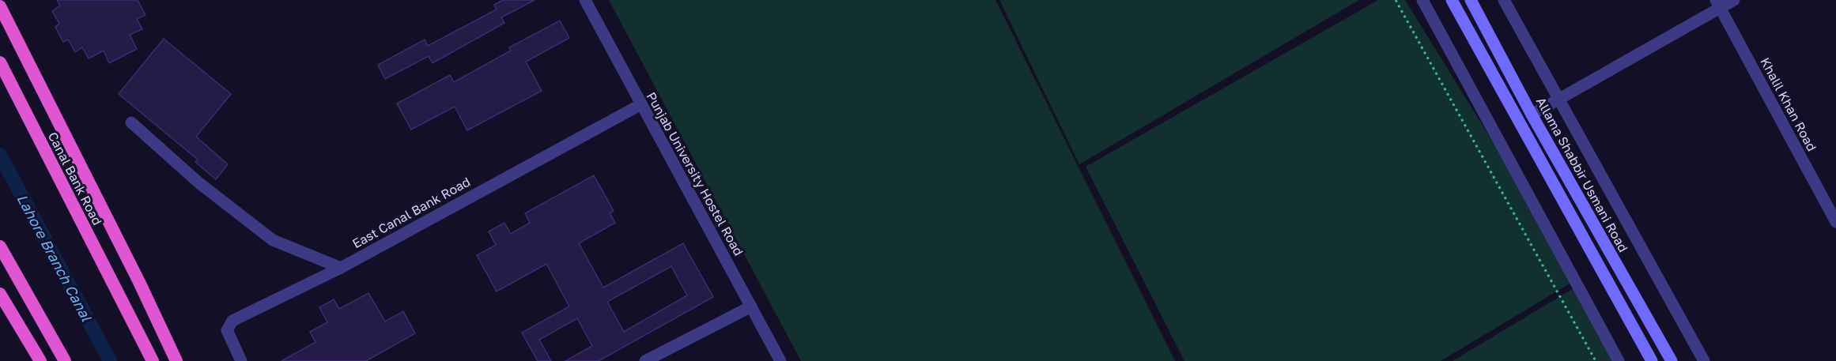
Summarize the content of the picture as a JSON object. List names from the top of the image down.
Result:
{
  "streets": {
    "highway": ["Canal Bank Road"],
    "main road": ["Allama Shabbir Usmani Road"],
    "street": ["Khalil Khan Road", "Punjab University Hostel Road", "East Canal Bank Road"]
  },
  "crossings": [
    ["Punjab University Hostel Road", "East Canal Bank Road"]
  ],
  "water": ["Lahore Branch Canal"]
}
